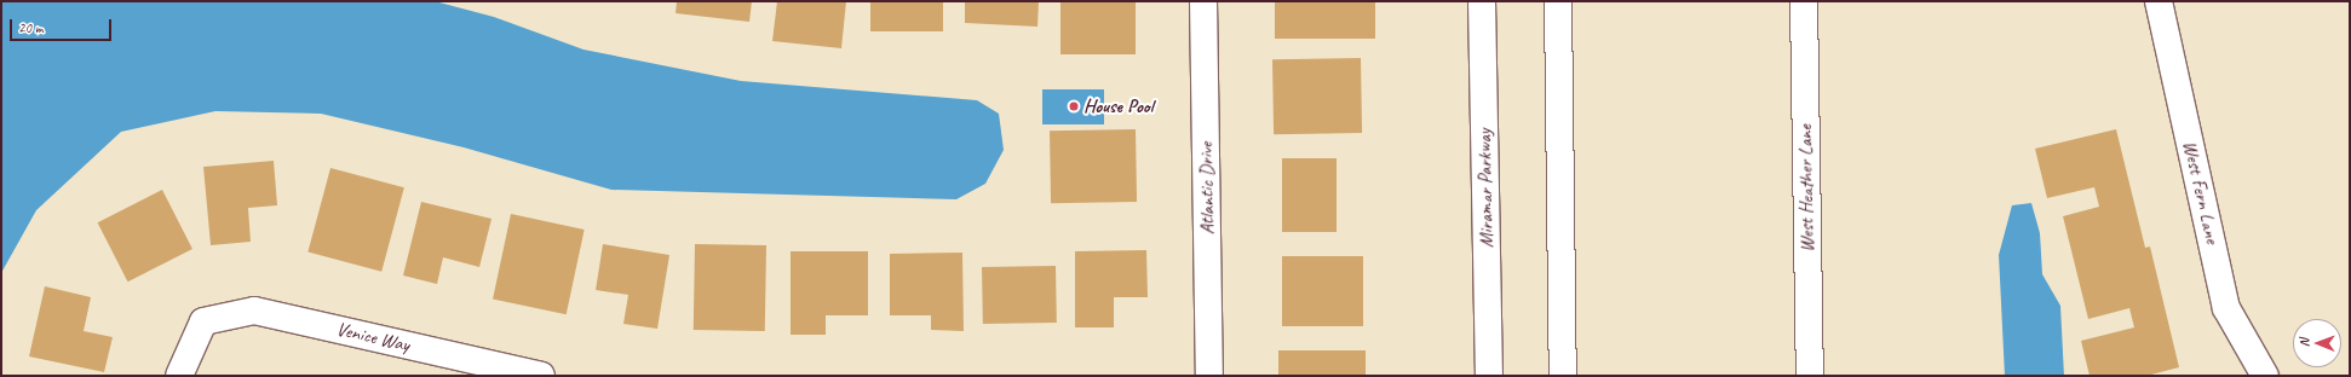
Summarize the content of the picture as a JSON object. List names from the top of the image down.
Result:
{
  "streets": {
    "street": [
      "Atlantic Drive",
      "Miramar Parkway",
      "West Heather Lane",
      "West Fern Lane",
      "Venice Way"
    ]
  },
  "places": ["House Pool"],
  "scale_bar": "20 m",
  "north": "left"
}
